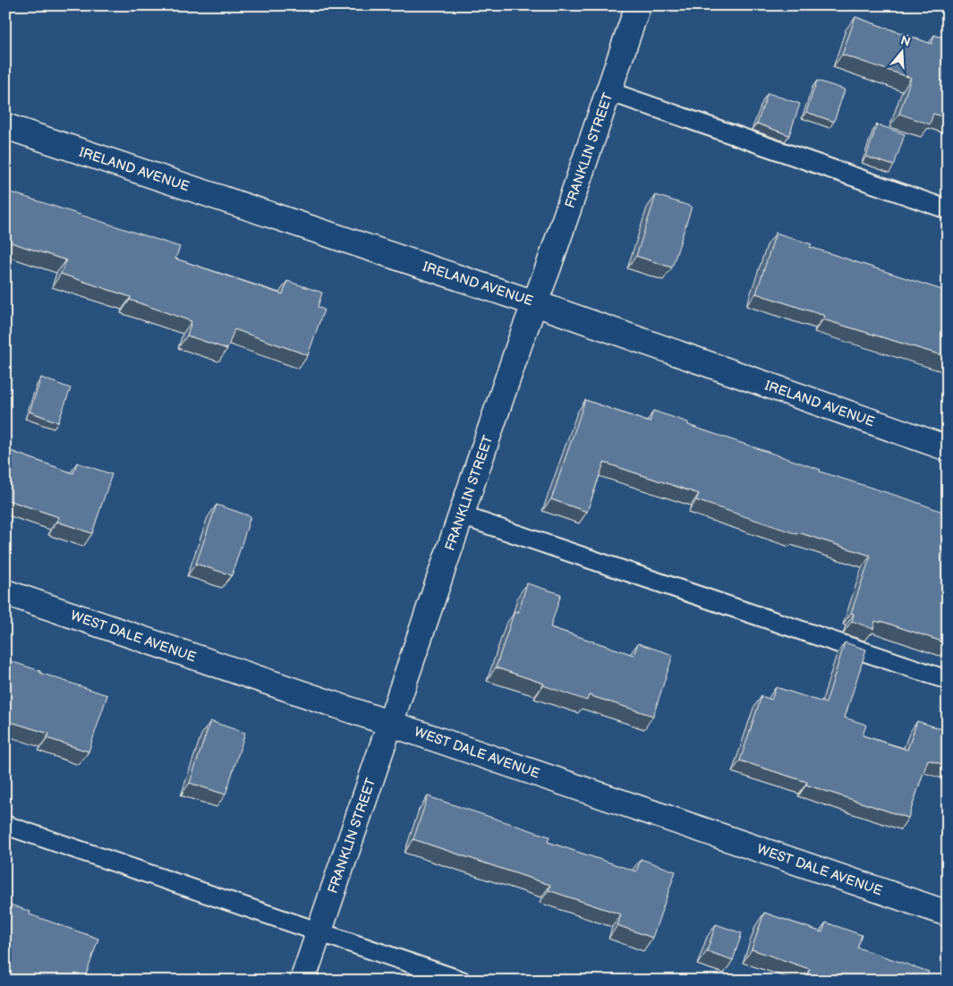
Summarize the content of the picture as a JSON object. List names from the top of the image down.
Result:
{
  "streets": {
    "street": ["FRANKLIN STREET", "IRELAND AVENUE", "WEST DALE AVENUE"]
  },
  "crossings": [
    ["FRANKLIN STREET", "IRELAND AVENUE"],
    ["FRANKLIN STREET", "WEST DALE AVENUE"]
  ],
  "north": "top"
}
